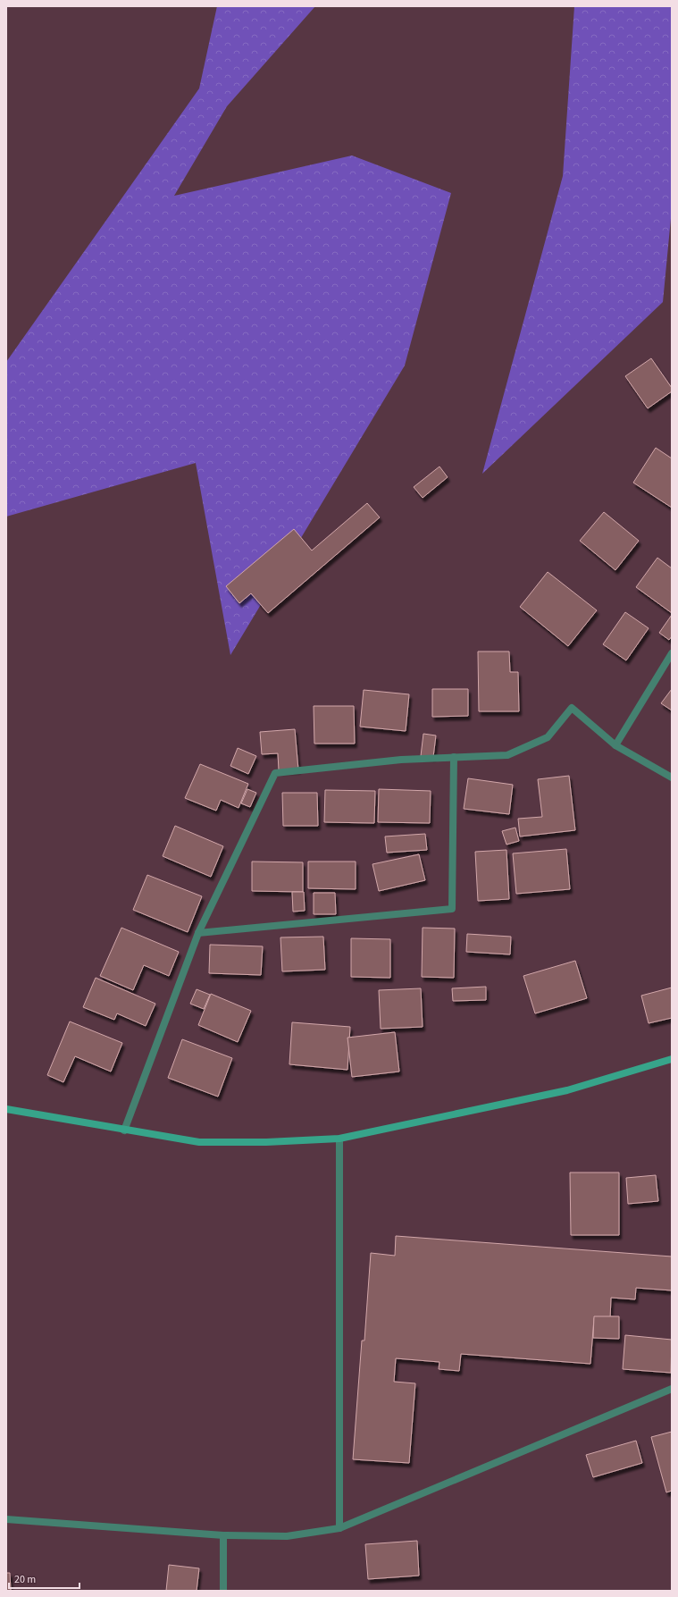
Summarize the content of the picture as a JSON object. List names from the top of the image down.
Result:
{
  "scale_bar": "20 m"
}
